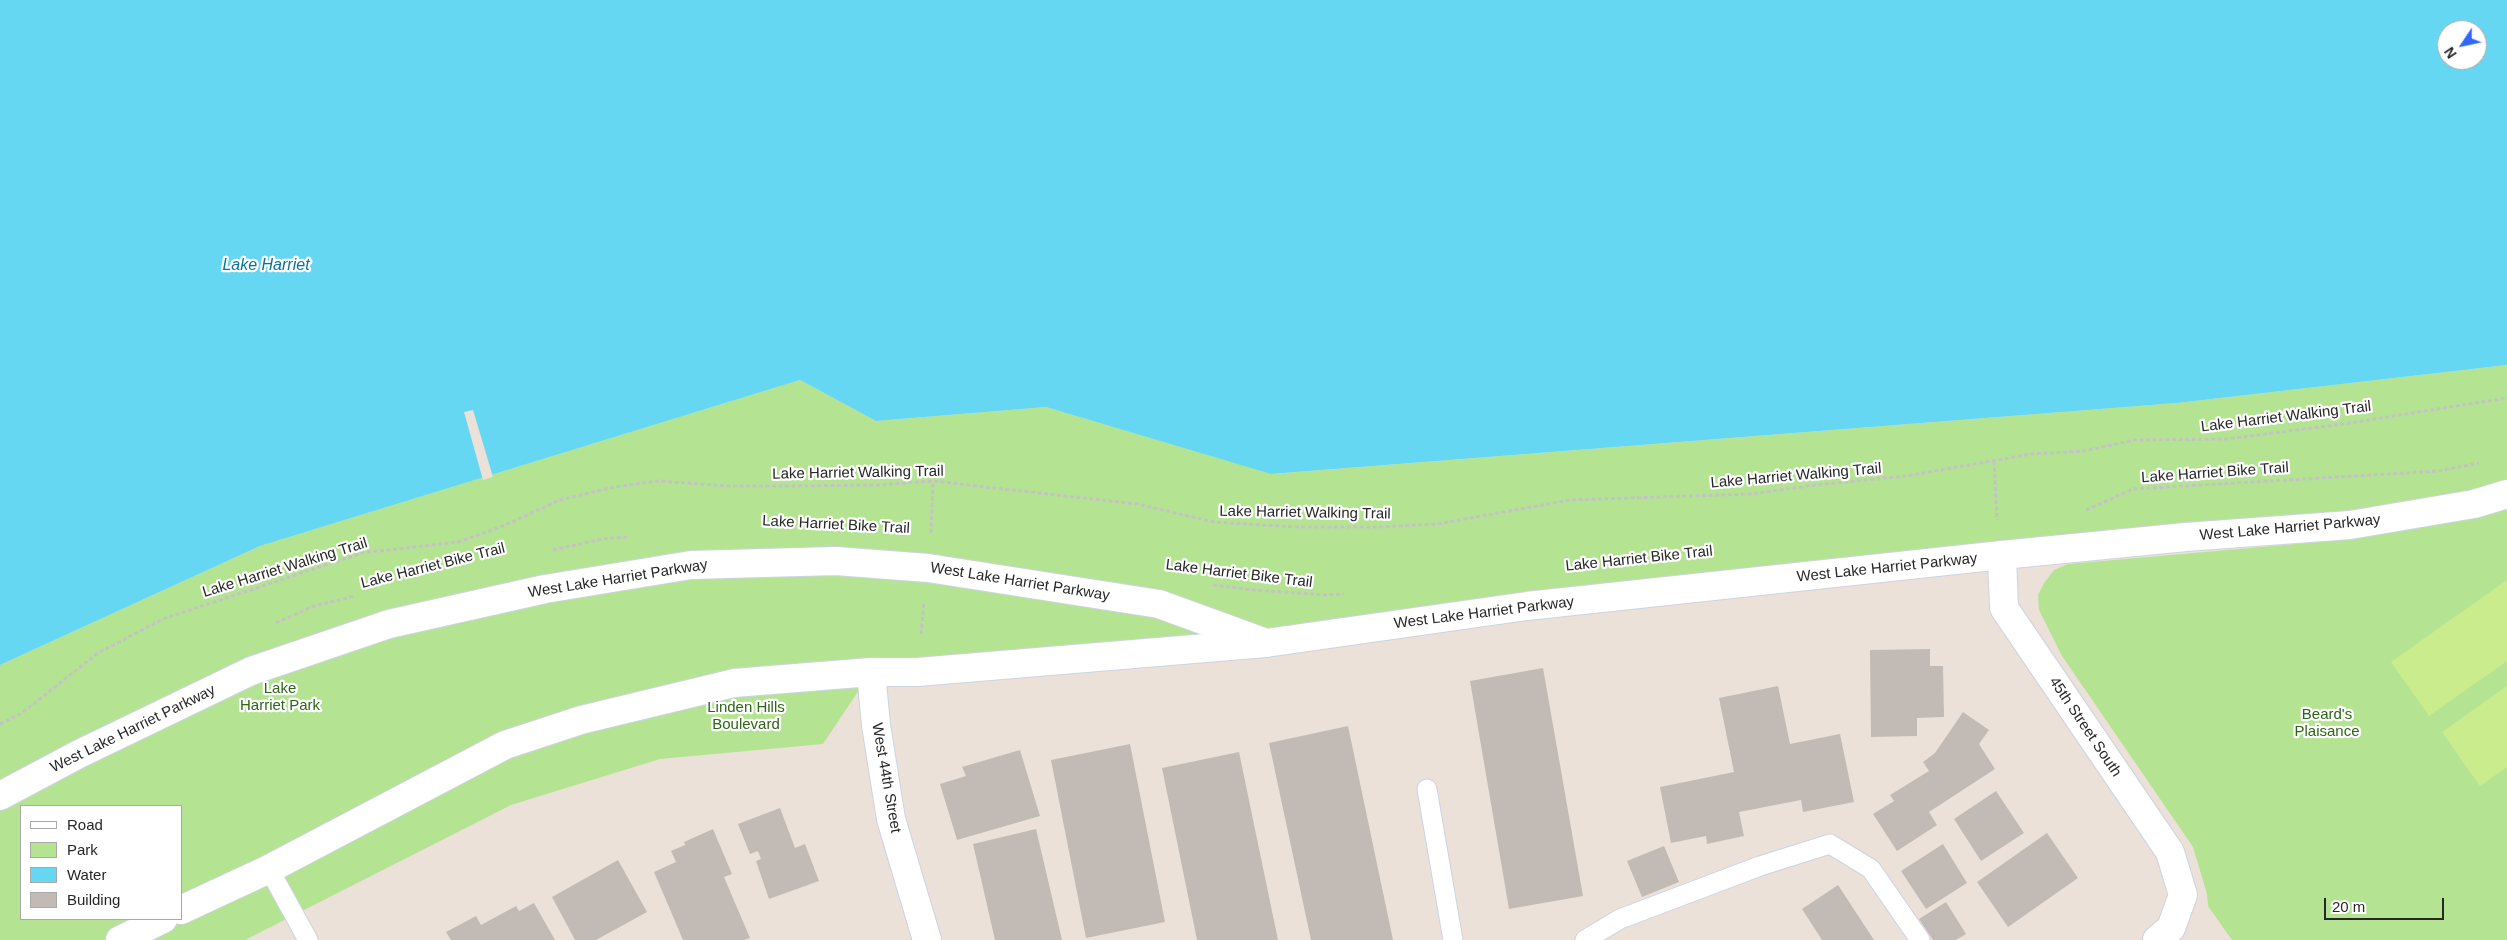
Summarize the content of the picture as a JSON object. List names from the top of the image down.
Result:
{
  "streets": {
    "street": ["West Lake Harriet Parkway", "45th Street South", "West 44th Street"],
    "path": ["Lake Harriet Walking Trail", "Lake Harriet Bike Trail"]
  },
  "crossings": [
    ["West Lake Harriet Parkway", "45th Street South"],
    ["West Lake Harriet Parkway", "West 44th Street"]
  ],
  "water": ["Lake Harriet"],
  "parks": ["Lake Harriet Park", "Linden Hills Boulevard", "Beard's Plaisance"],
  "legend": [
    "Road",
    "Park",
    "Water",
    "Building"
  ],
  "scale_bar": "20 m",
  "north": "bottom left"
}
